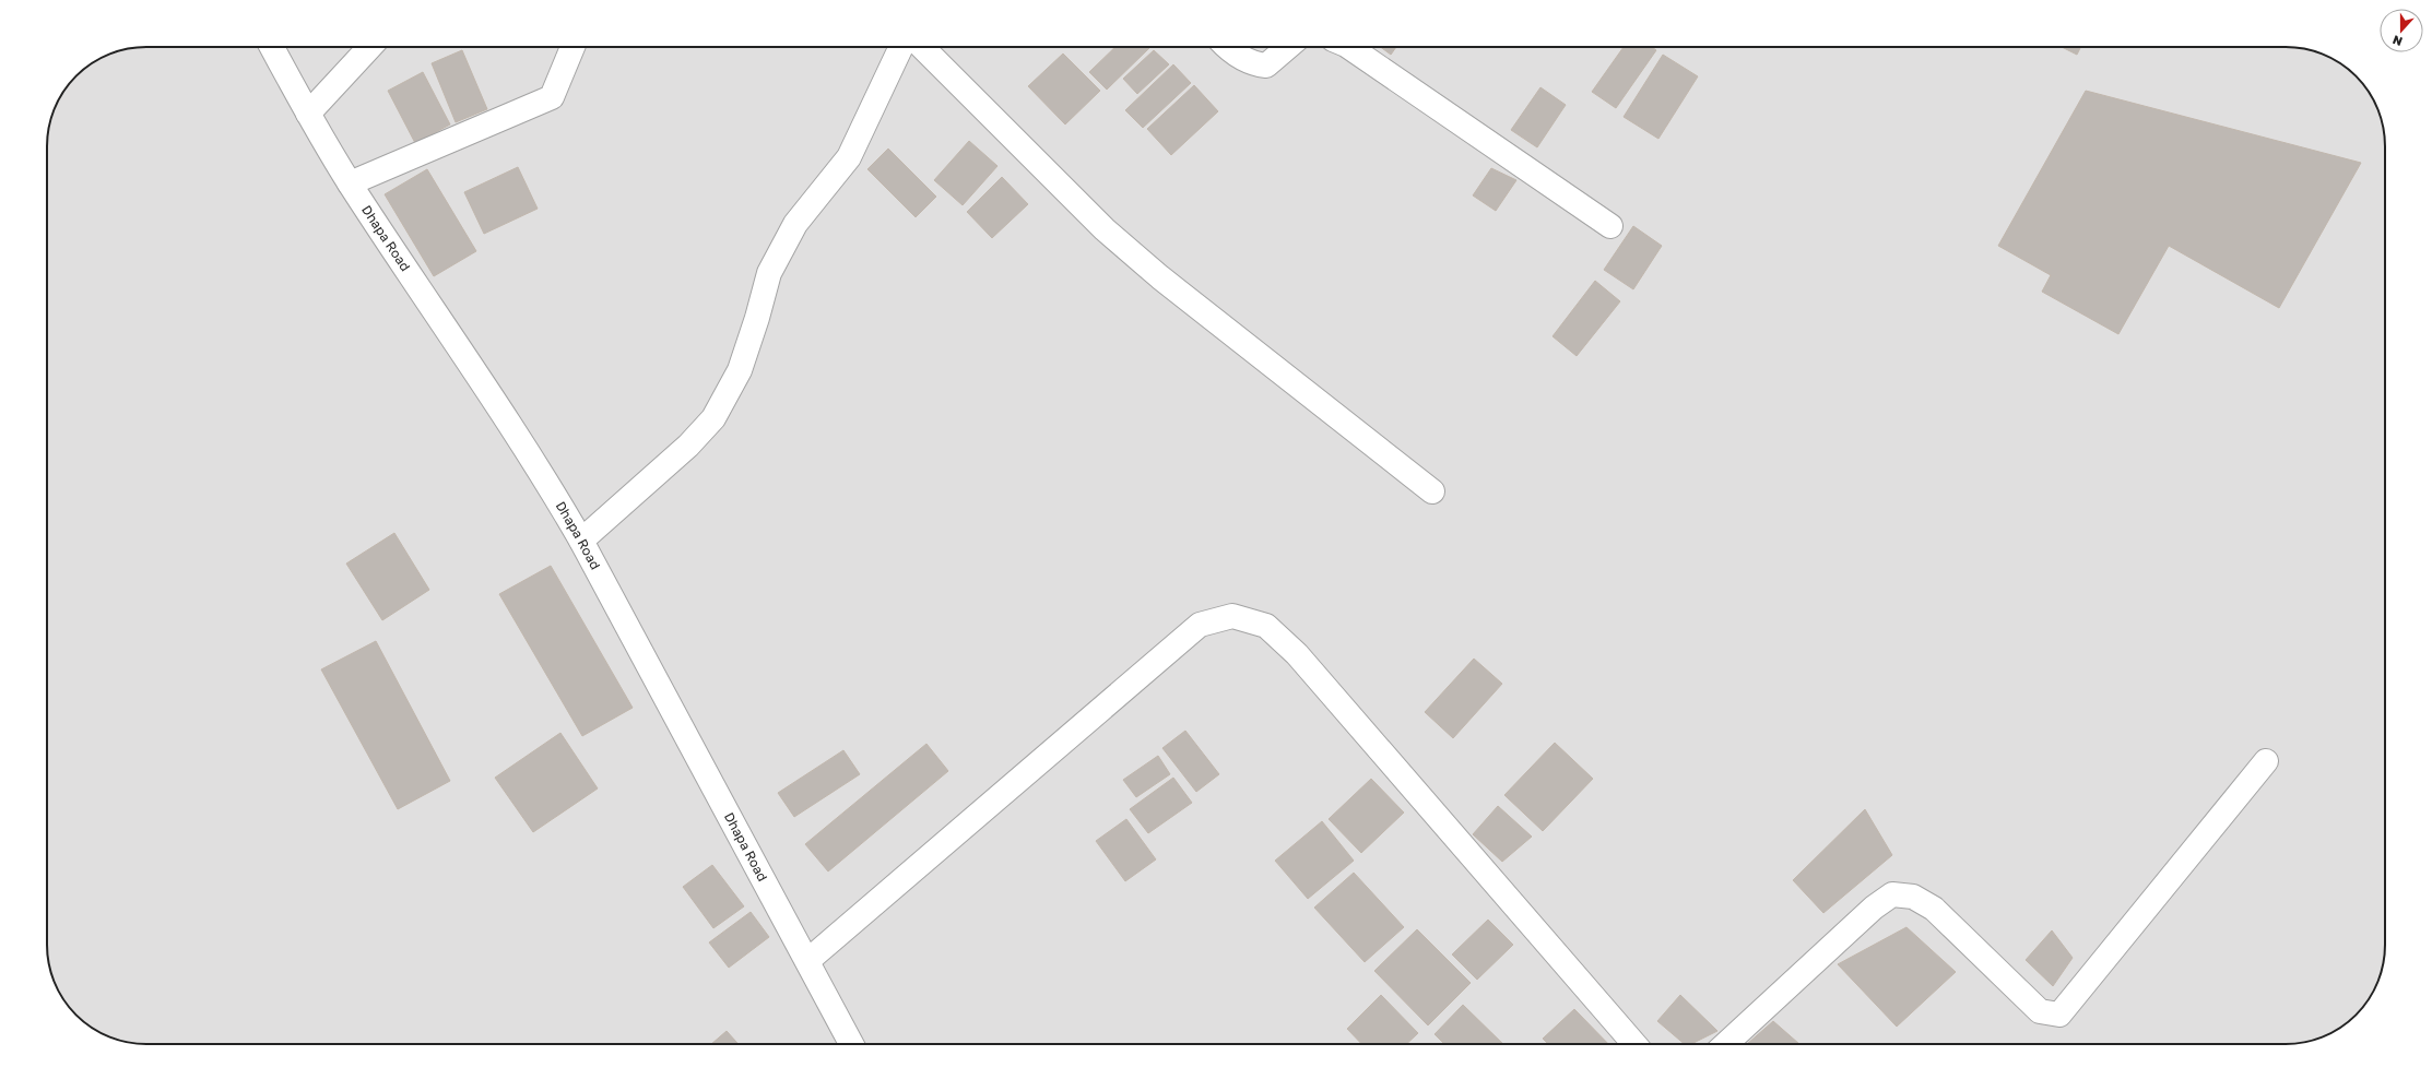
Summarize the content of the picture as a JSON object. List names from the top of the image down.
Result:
{
  "streets": {
    "street": ["Dhapa Road"]
  },
  "north": "bottom"
}
